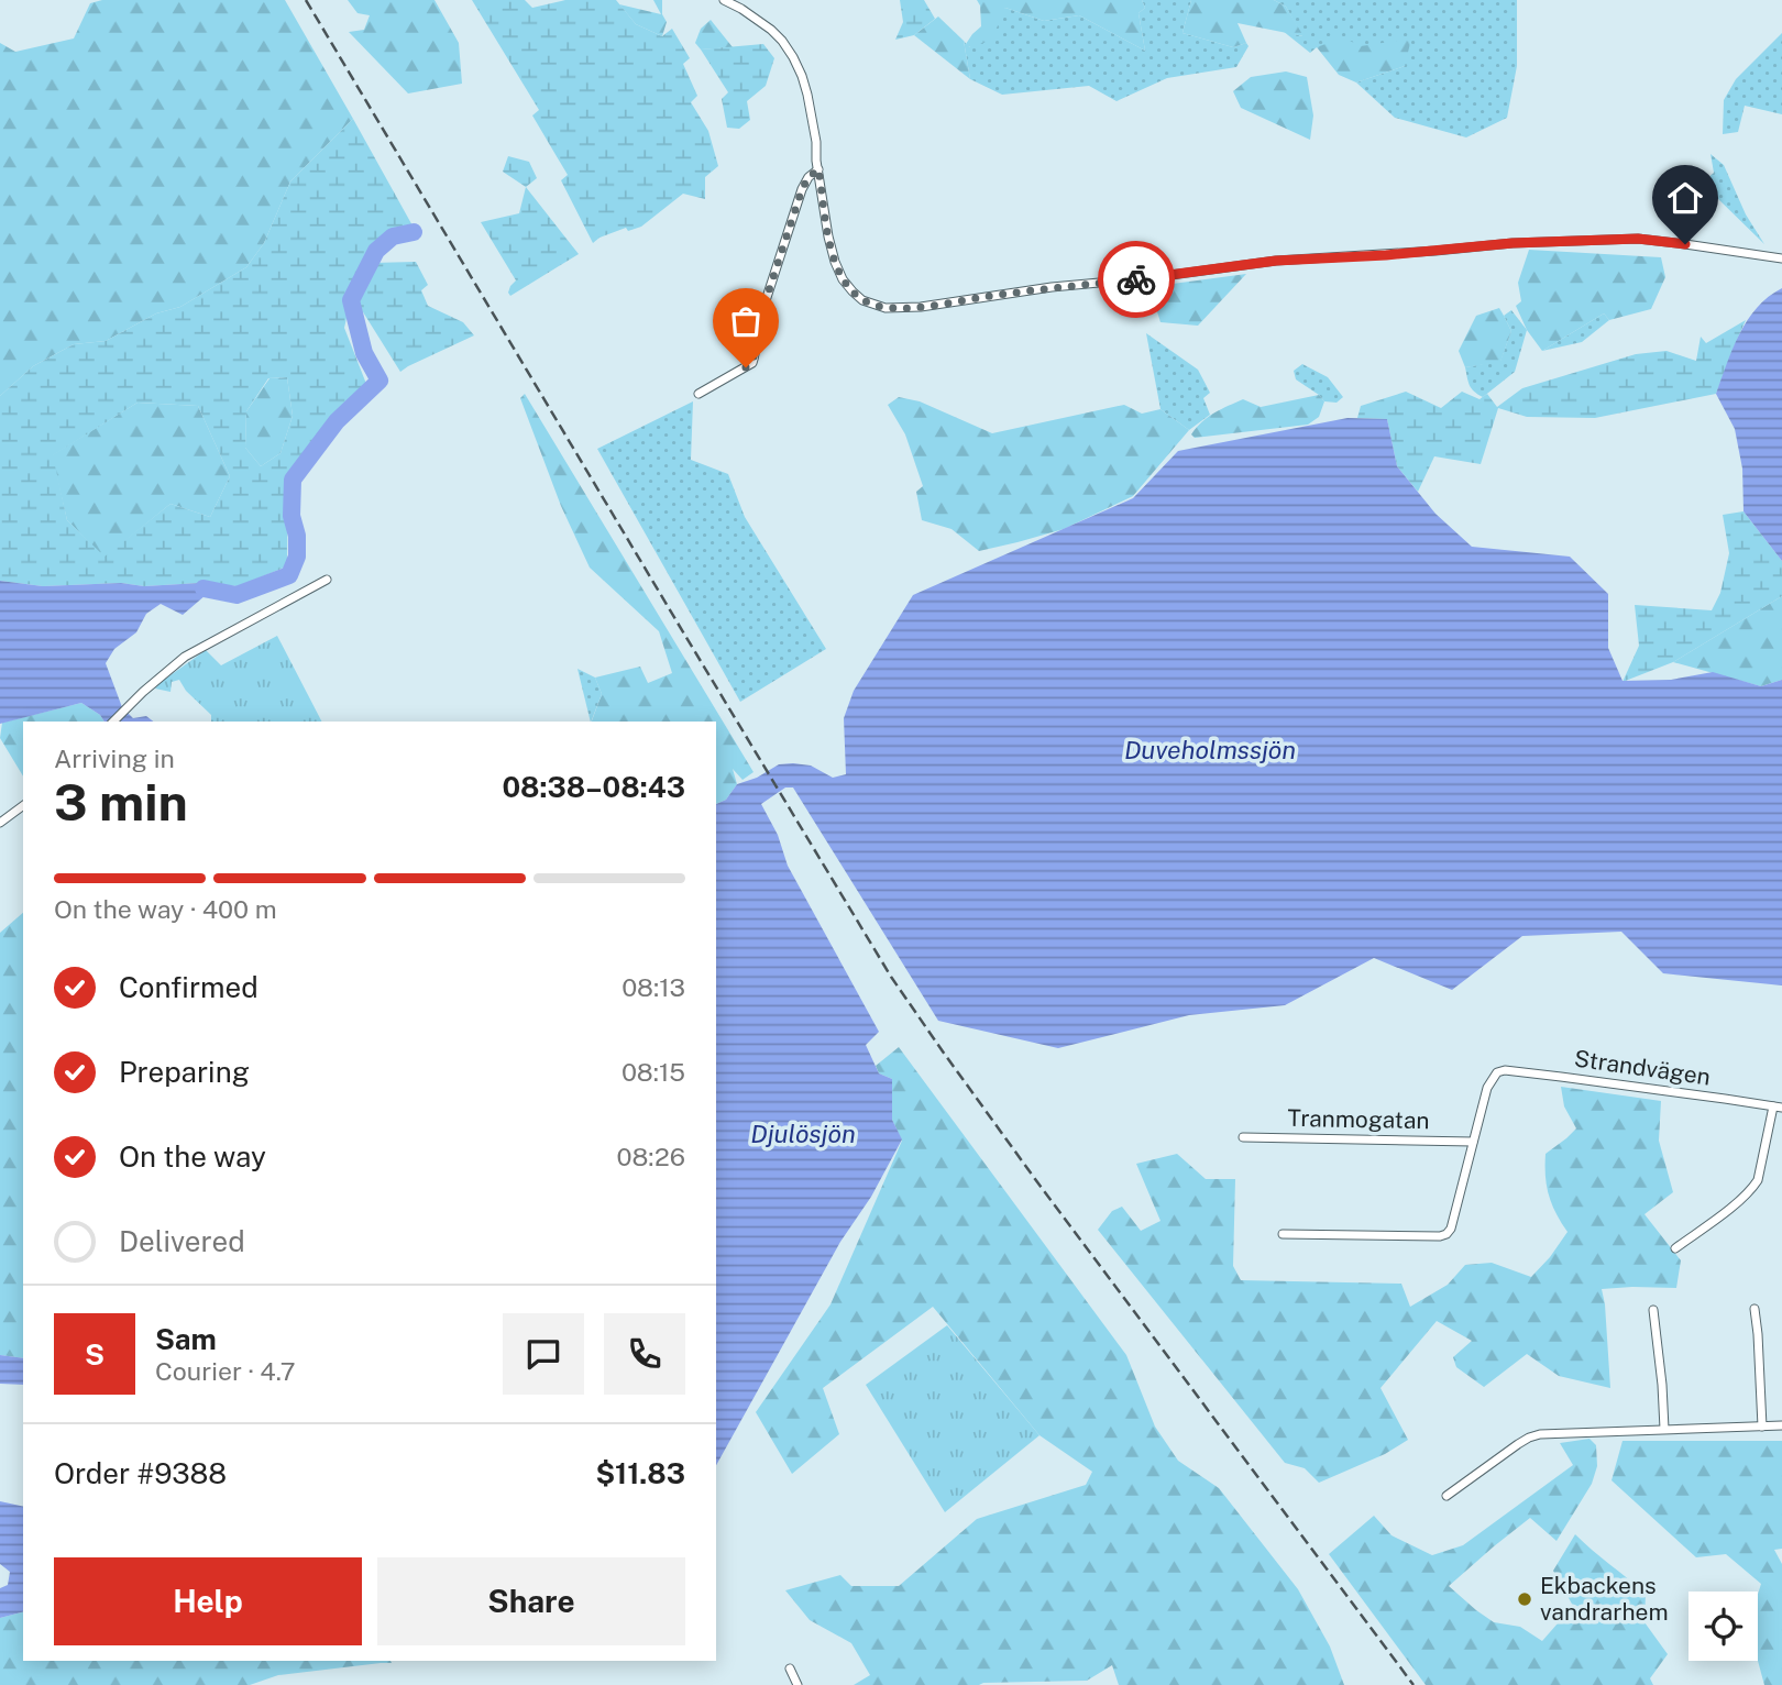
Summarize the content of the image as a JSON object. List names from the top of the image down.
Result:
{
  "streets": {
    "street": ["Strandvägen", "Tranmogatan"]
  },
  "crossings": [
    ["Strandvägen", "Tranmogatan"]
  ],
  "water": ["Duveholmssjön", "Djulösjön"],
  "places": ["Ekbackens vandrarhem"],
  "page": {
    "heading": ["3 min", "Arriving in", "08:38–08:43"],
    "panel": [
      "Sam",
      "Courier · 4.7",
      "Order #9388",
      "$11.83"
    ],
    "bar": "On the way · 400 m",
    "list": [
      ["Confirmed", "08:13"],
      ["Preparing", "08:15"],
      ["On the way", "08:26"],
      "Delivered"
    ],
    "round": "S",
    "buttons": ["Help", "Share"]
  }
}
